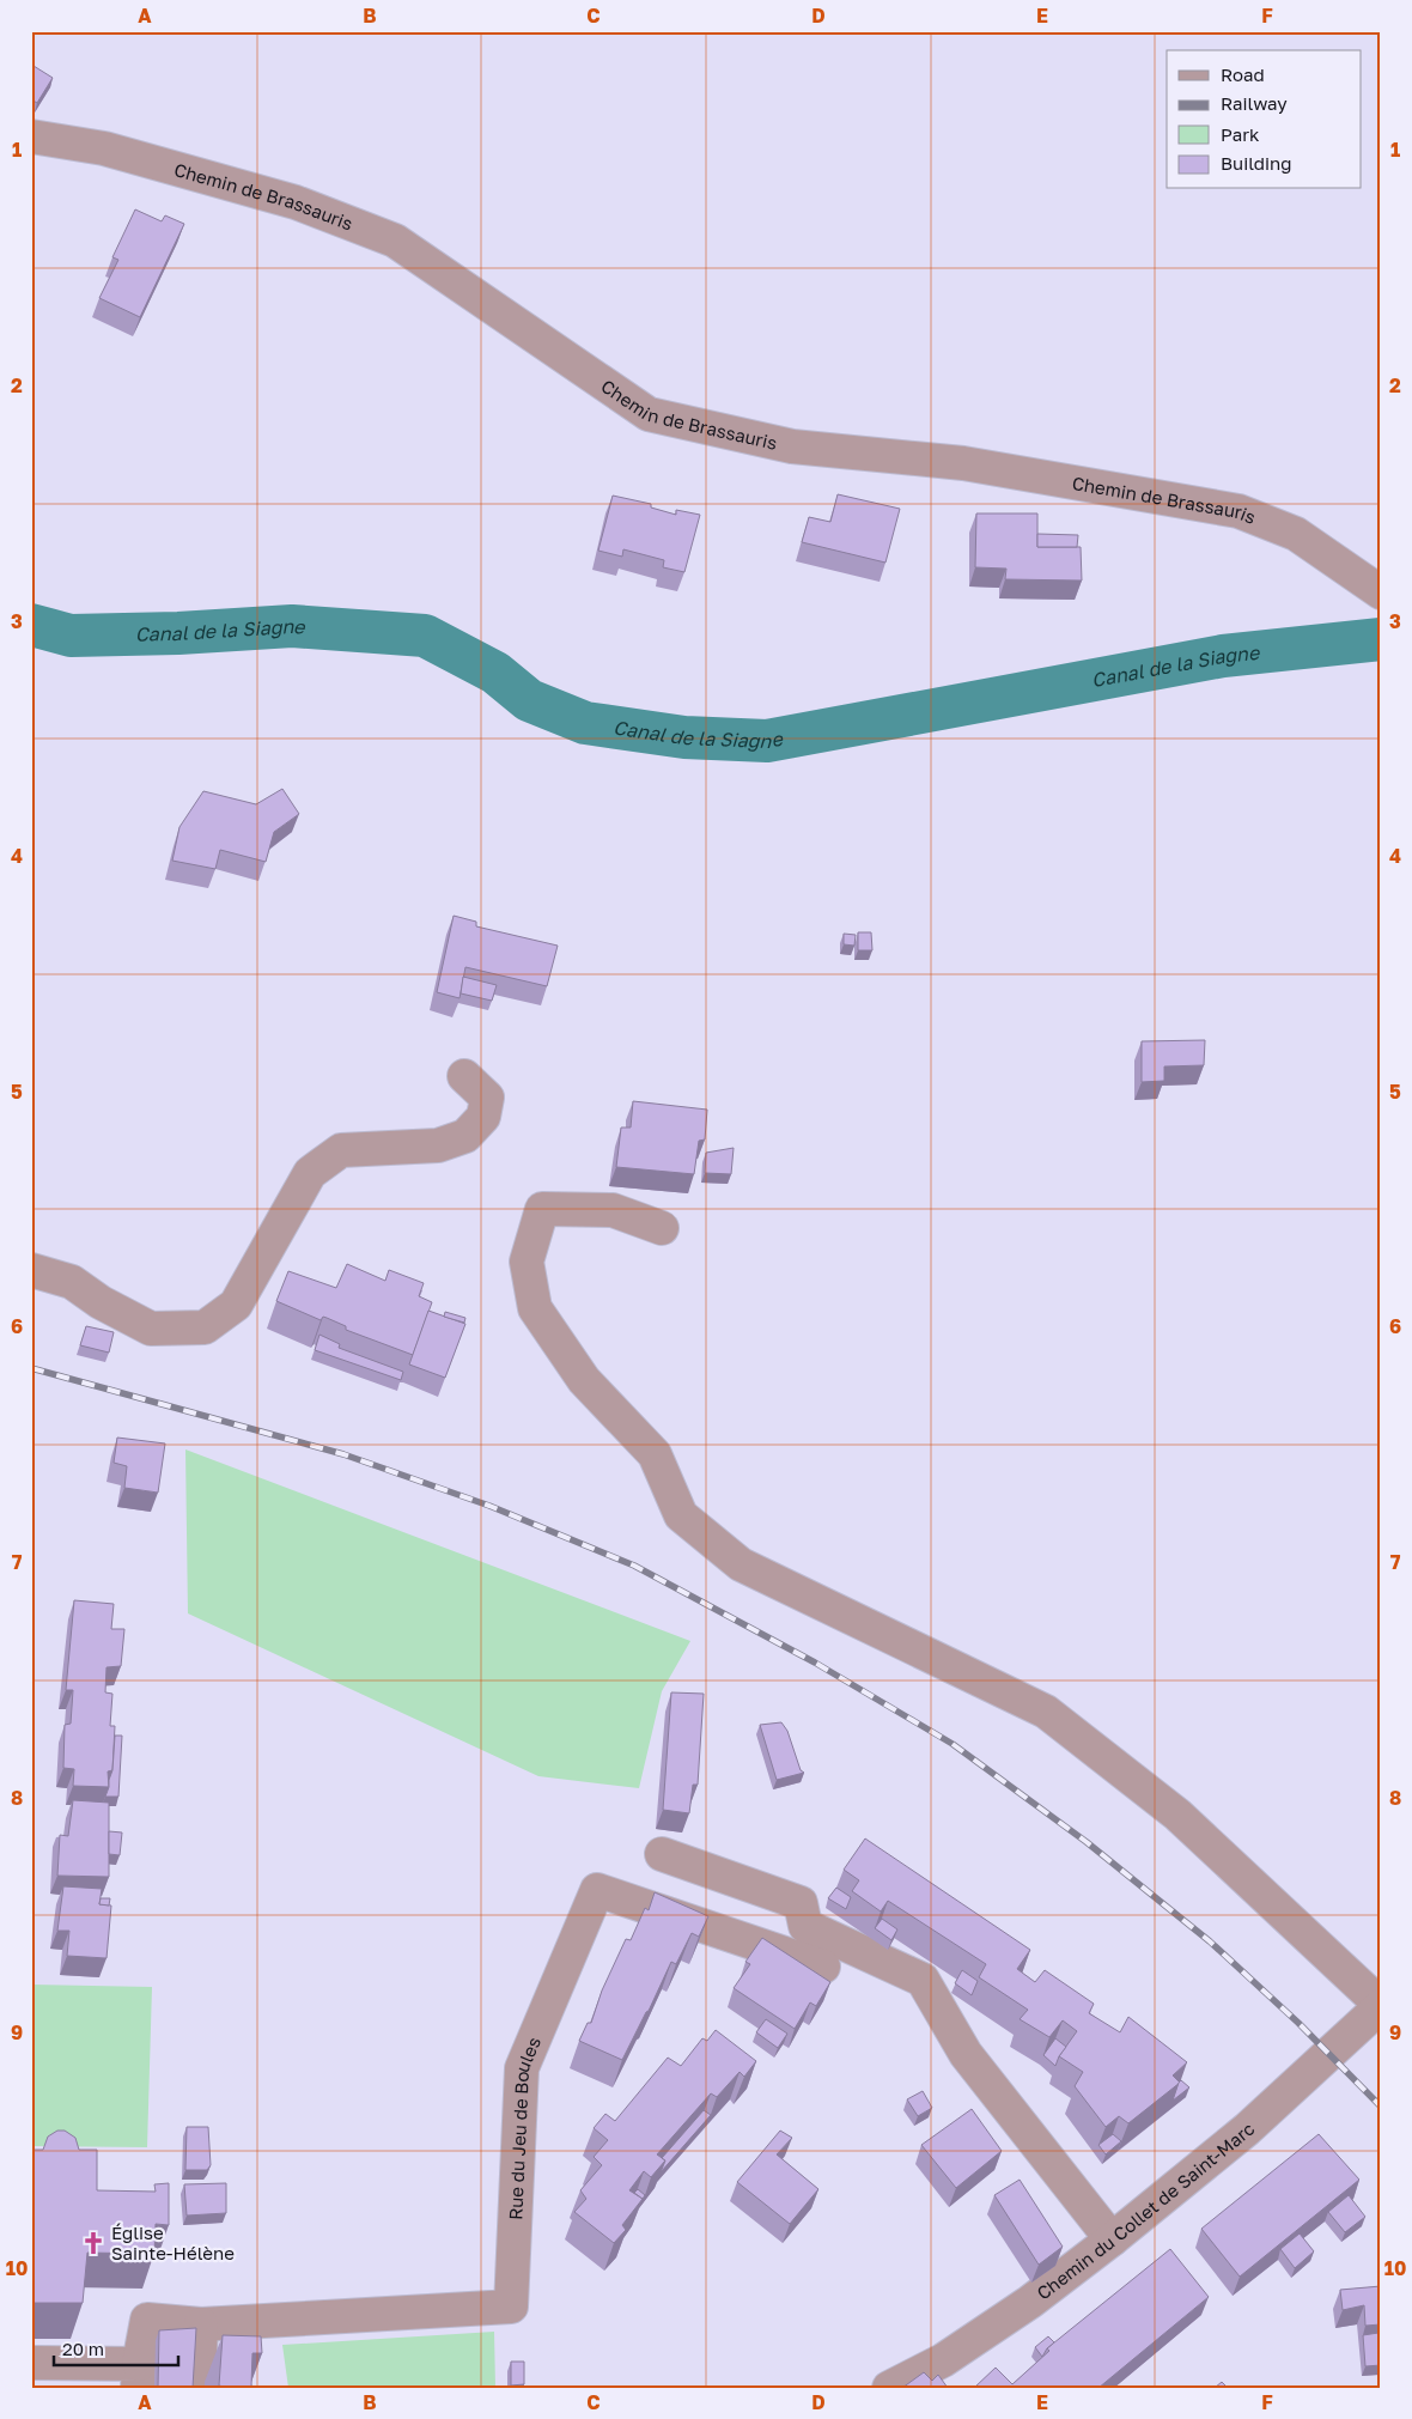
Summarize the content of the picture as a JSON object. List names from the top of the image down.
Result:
{
  "streets": {
    "street": ["Chemin de Brassauris", "Rue du Jeu de Boules", "Chemin du Collet de Saint-Marc"]
  },
  "water": ["Canal de la Siagne"],
  "places": {
    "church": ["Église Sainte-Hélène"]
  },
  "legend": [
    "Road",
    "Railway",
    "Park",
    "Building"
  ],
  "scale_bar": "20 m",
  "grid": {
    "columns": [
      "A",
      "B",
      "C",
      "D",
      "E",
      "F"
    ],
    "rows": [
      "1",
      "2",
      "3",
      "4",
      "5",
      "6",
      "7",
      "8",
      "9",
      "10"
    ]
  }
}
